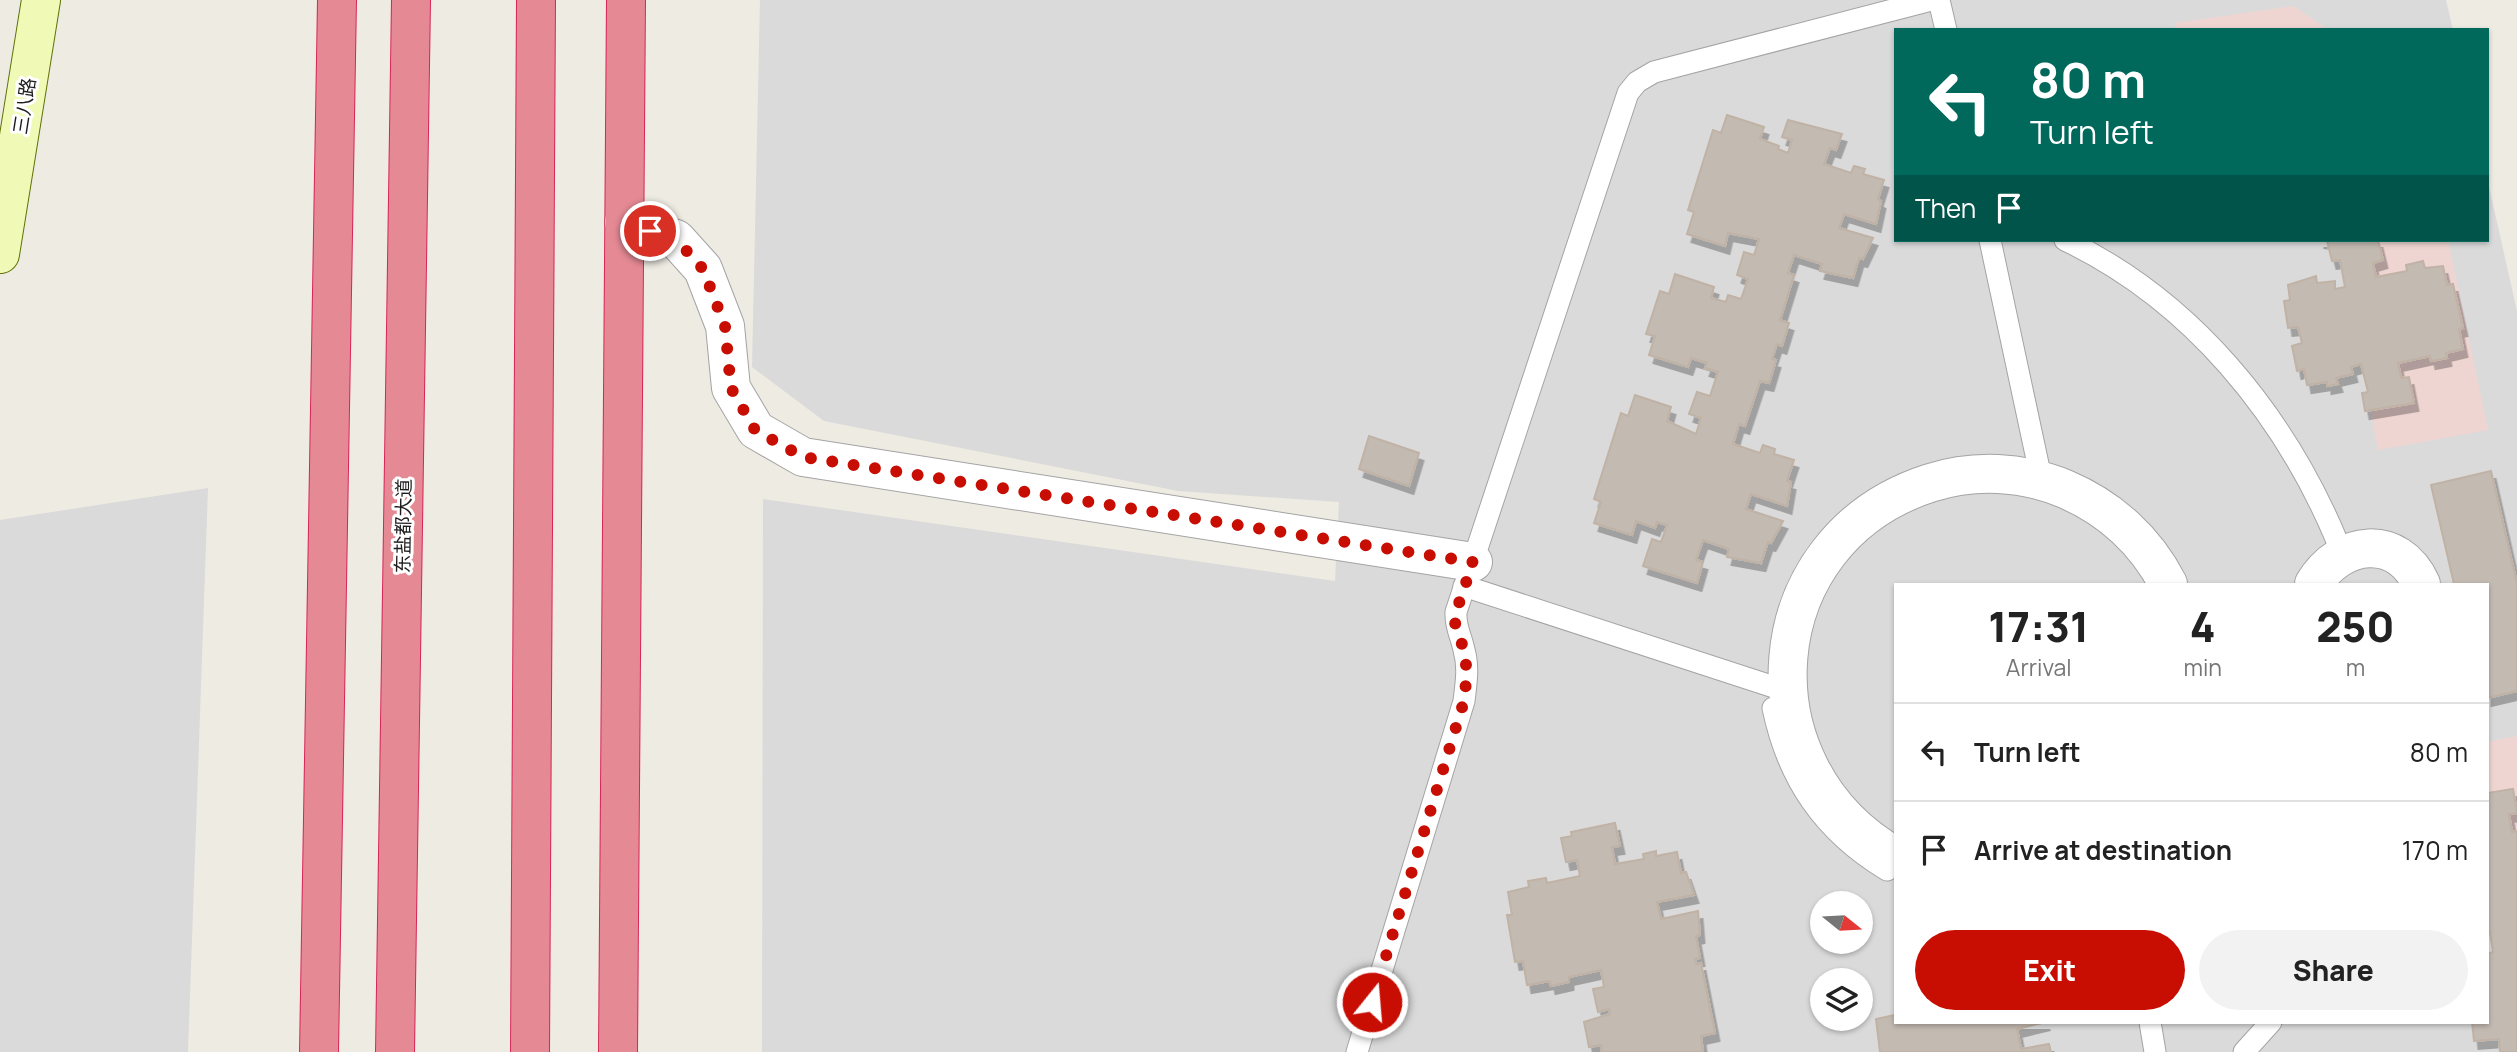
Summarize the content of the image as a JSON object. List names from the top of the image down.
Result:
{
  "streets": {
    "highway": ["东盐都大道"],
    "main road": ["三八路"]
  },
  "north": "right",
  "page": {
    "turn": ["80 m", "Turn left"],
    "then": "Then",
    "eta": [
      "17:31",
      "Arrival",
      "4",
      "min",
      "250",
      "m"
    ],
    "list": [
      {
        "name": "Turn left",
        "value": "80 m"
      },
      {
        "name": "Arrive at destination",
        "value": "170 m"
      }
    ],
    "buttons": ["Exit", "Share"]
  }
}
